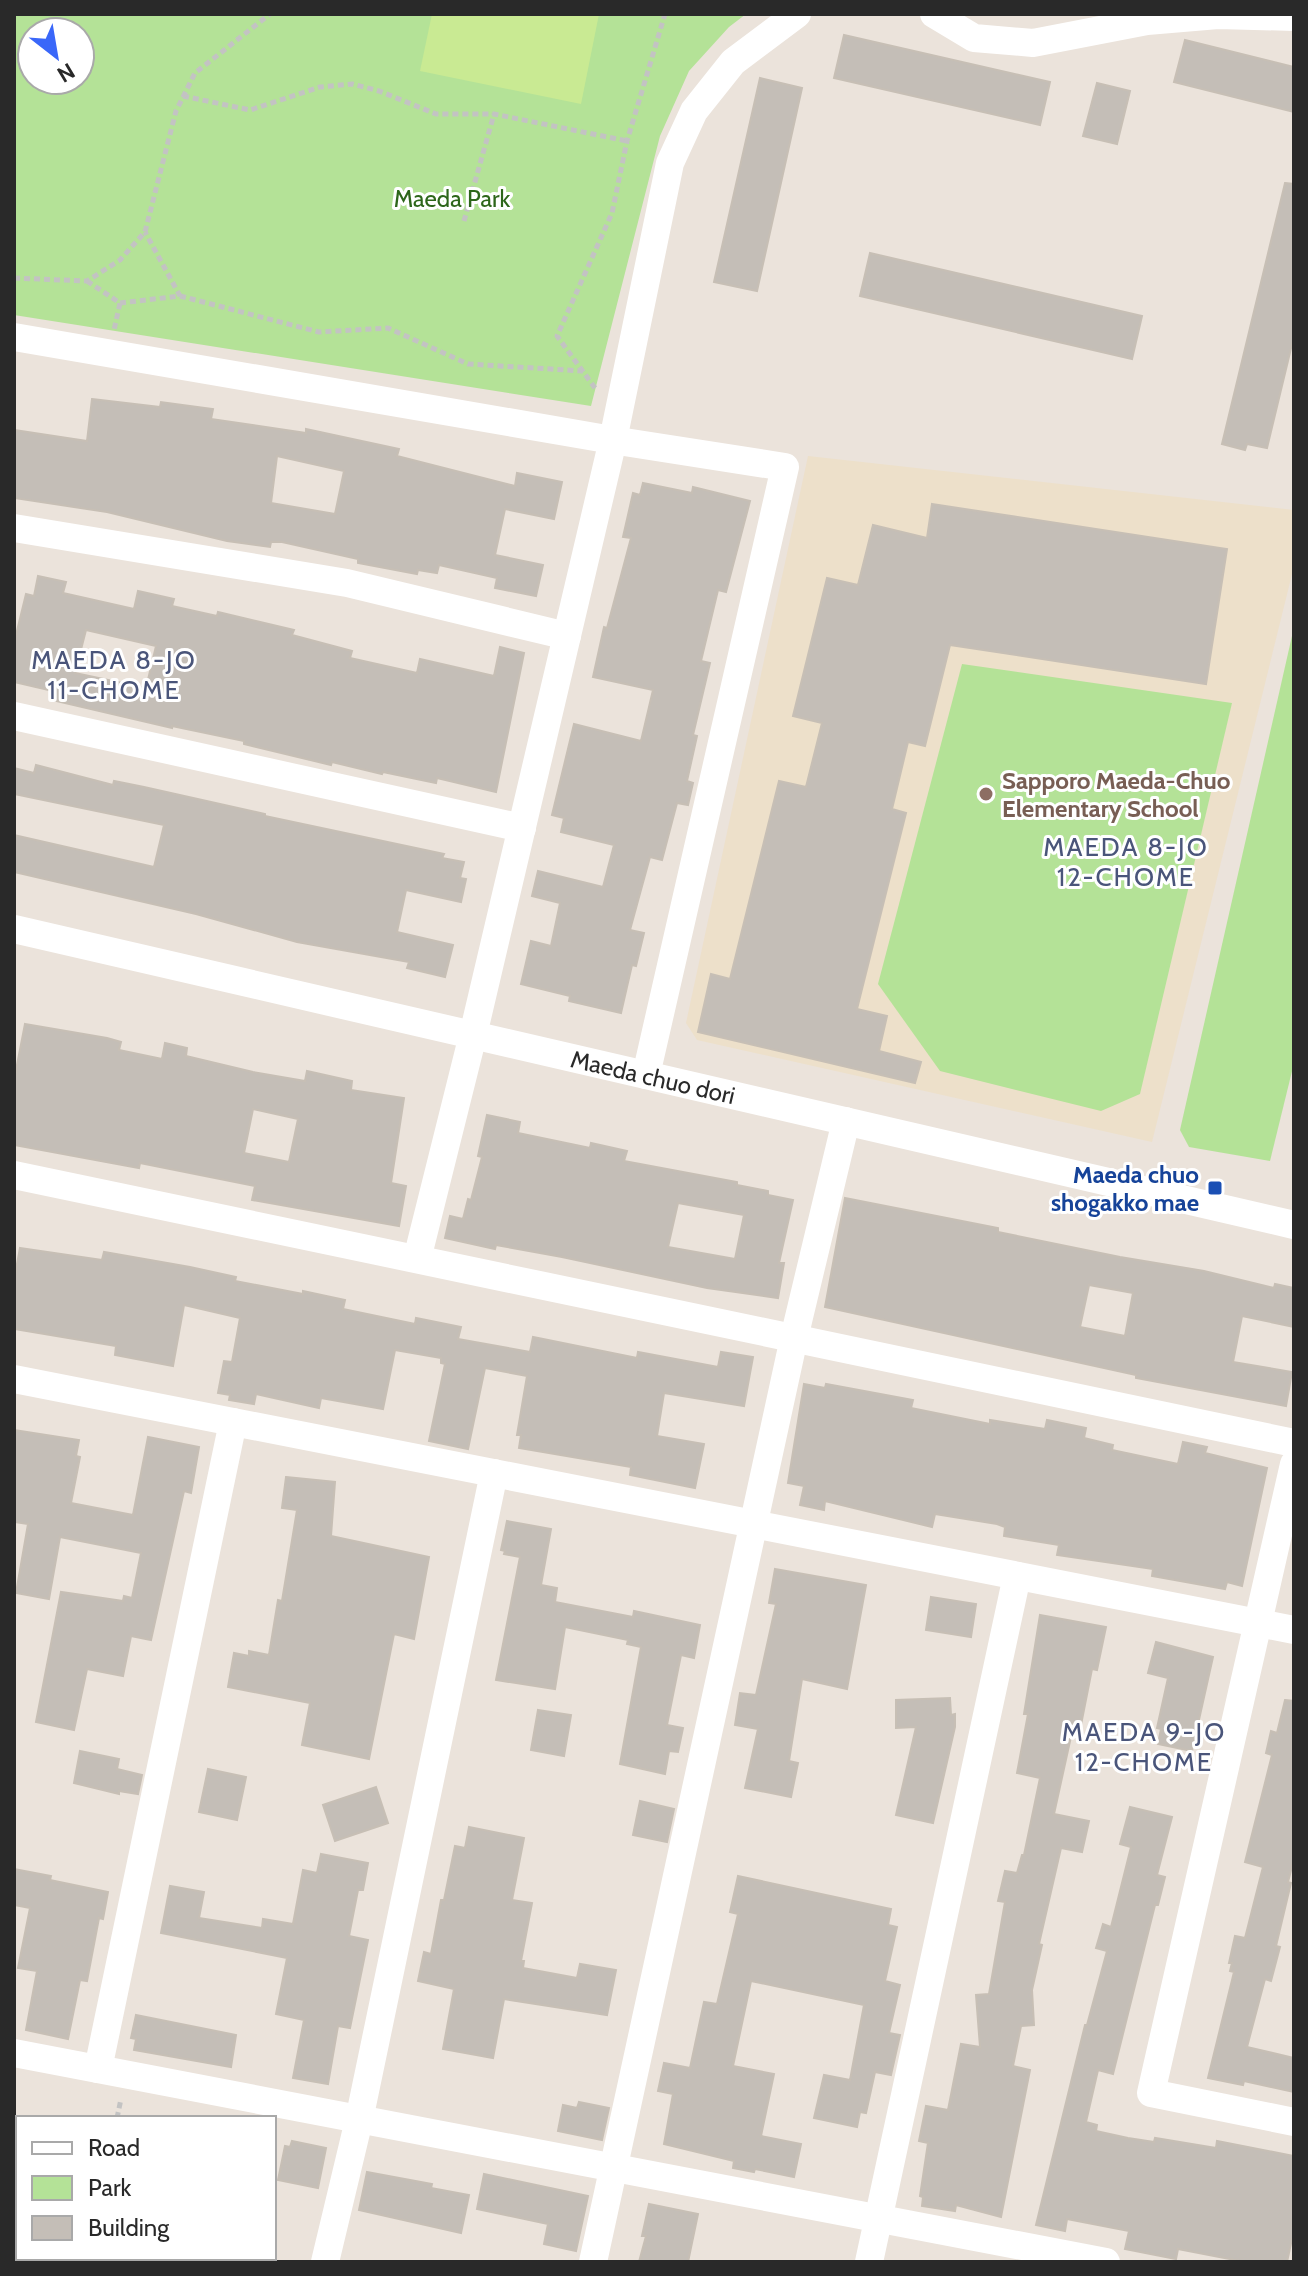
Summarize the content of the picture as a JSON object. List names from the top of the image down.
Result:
{
  "streets": {
    "street": ["Maeda chuo dori"]
  },
  "districts": ["MAEDA 8-JO 11-CHOME", "MAEDA 8-JO 12-CHOME", "MAEDA 9-JO 12-CHOME"],
  "parks": ["Maeda Park"],
  "places": {
    "other": ["Sapporo Maeda-Chuo Elementary School"],
    "transit": ["Maeda chuo shogakko mae"]
  },
  "legend": ["Road", "Park", "Building"],
  "north": "bottom right"
}
